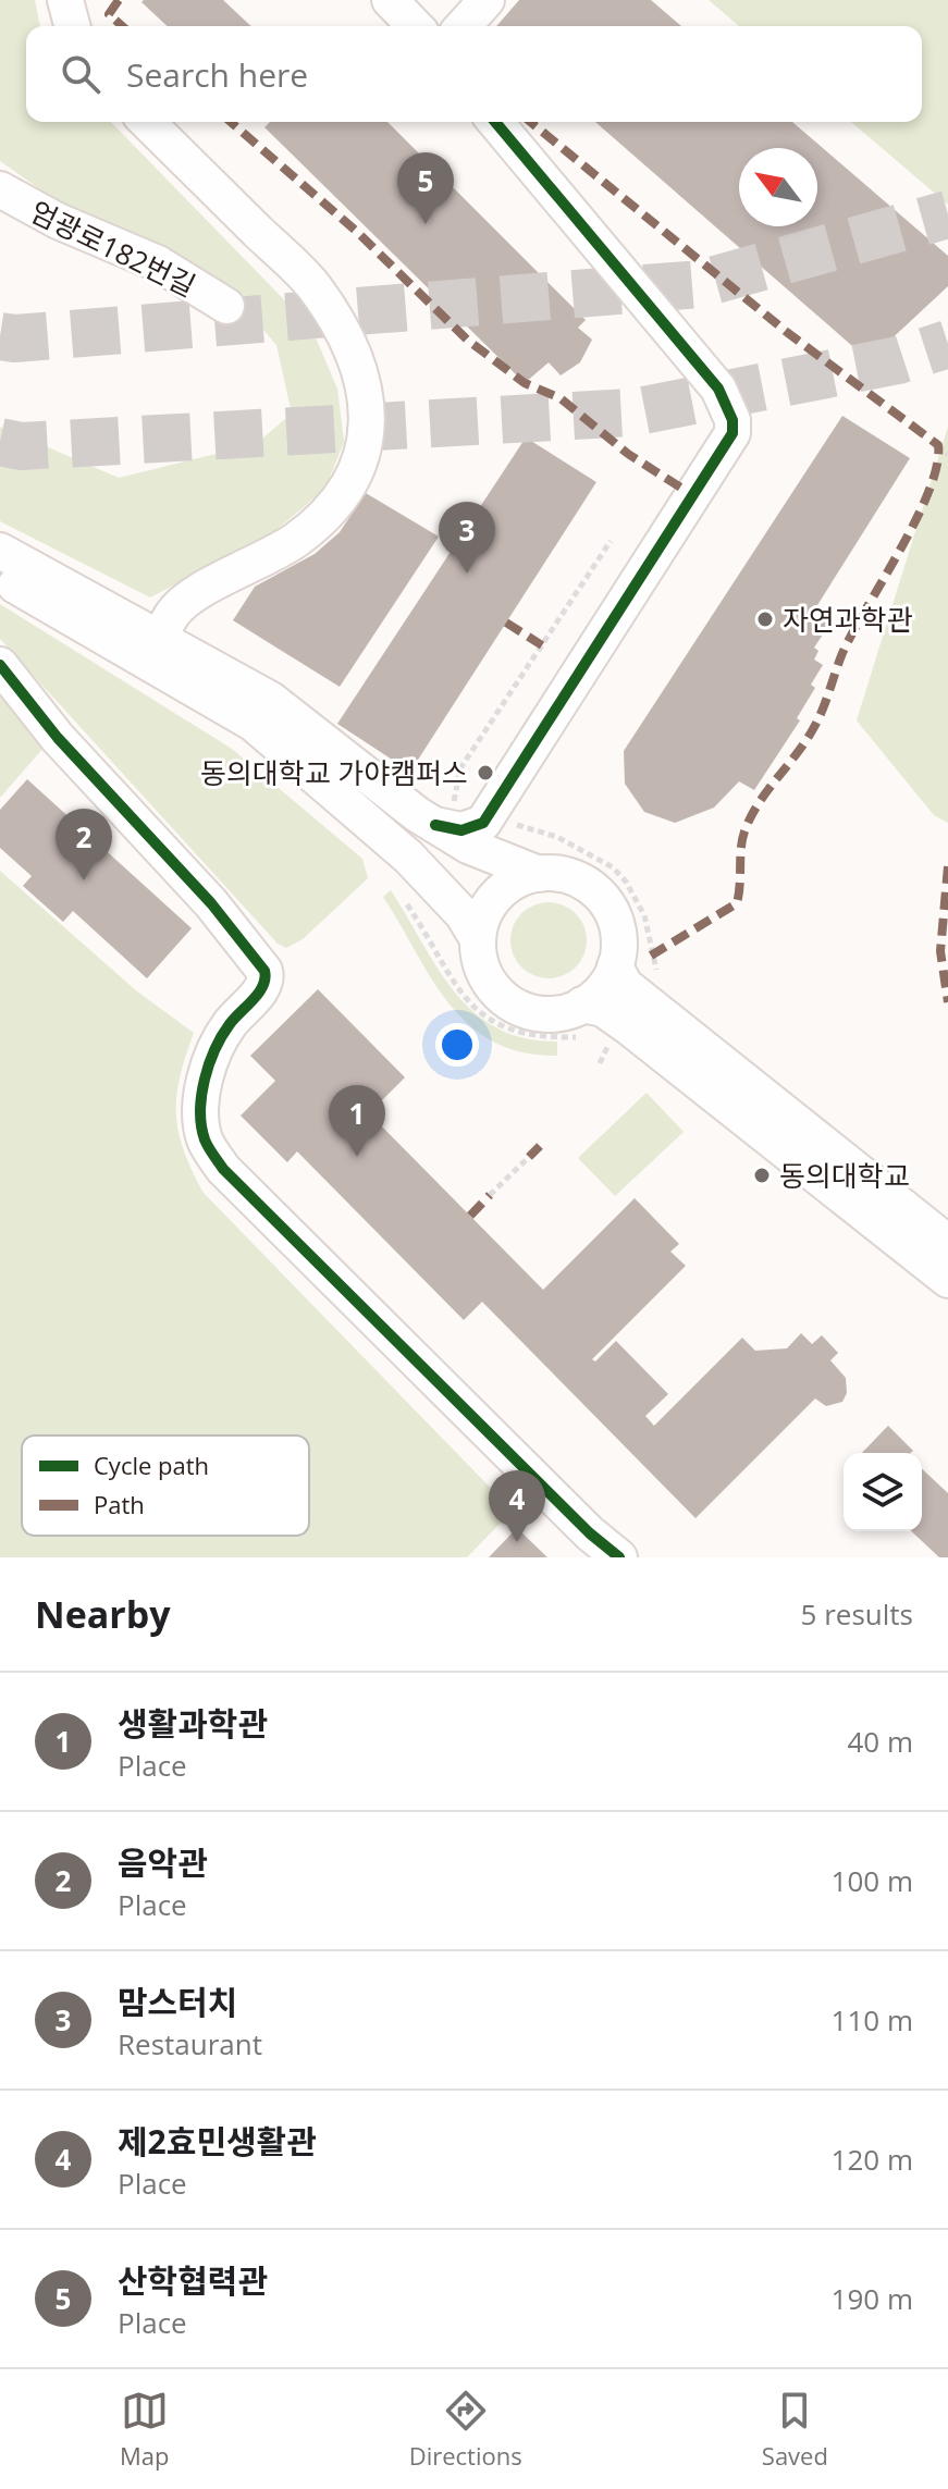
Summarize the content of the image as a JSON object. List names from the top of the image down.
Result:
{
  "streets": {
    "street": ["엄광로182번길"]
  },
  "places": ["자연과학관", "동의대학교 가야캠퍼스", "동의대학교"],
  "legend": ["Cycle path", "Path"],
  "north": "top left",
  "page": {
    "search": "Search here",
    "pins": [
      "5",
      "3",
      "2",
      "1",
      "4"
    ],
    "heading": ["Nearby", "5 results"],
    "list": [
      {
        "mark": "1",
        "name": "생활과학관",
        "note": "Place",
        "value": "40 m"
      },
      {
        "mark": "2",
        "name": "음악관",
        "note": "Place",
        "value": "100 m"
      },
      {
        "mark": "3",
        "name": "맘스터치",
        "note": "Restaurant",
        "value": "110 m"
      },
      {
        "mark": "4",
        "name": "제2효민생활관",
        "note": "Place",
        "value": "120 m"
      },
      {
        "mark": "5",
        "name": "산학협력관",
        "note": "Place",
        "value": "190 m"
      }
    ],
    "nav": ["Map", "Directions", "Saved"]
  }
}
